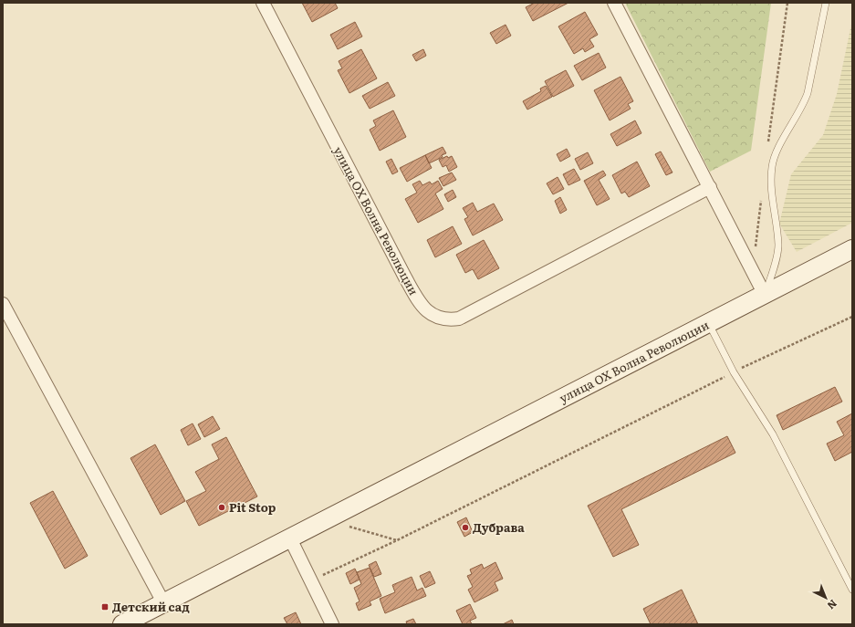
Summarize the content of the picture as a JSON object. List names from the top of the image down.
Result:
{
  "streets": {
    "main road": ["улица ОХ Волна Революции"]
  },
  "places": {
    "other": ["Pit Stop", "Дубрава"],
    "transit": ["Детский сад"]
  },
  "north": "bottom right"
}
